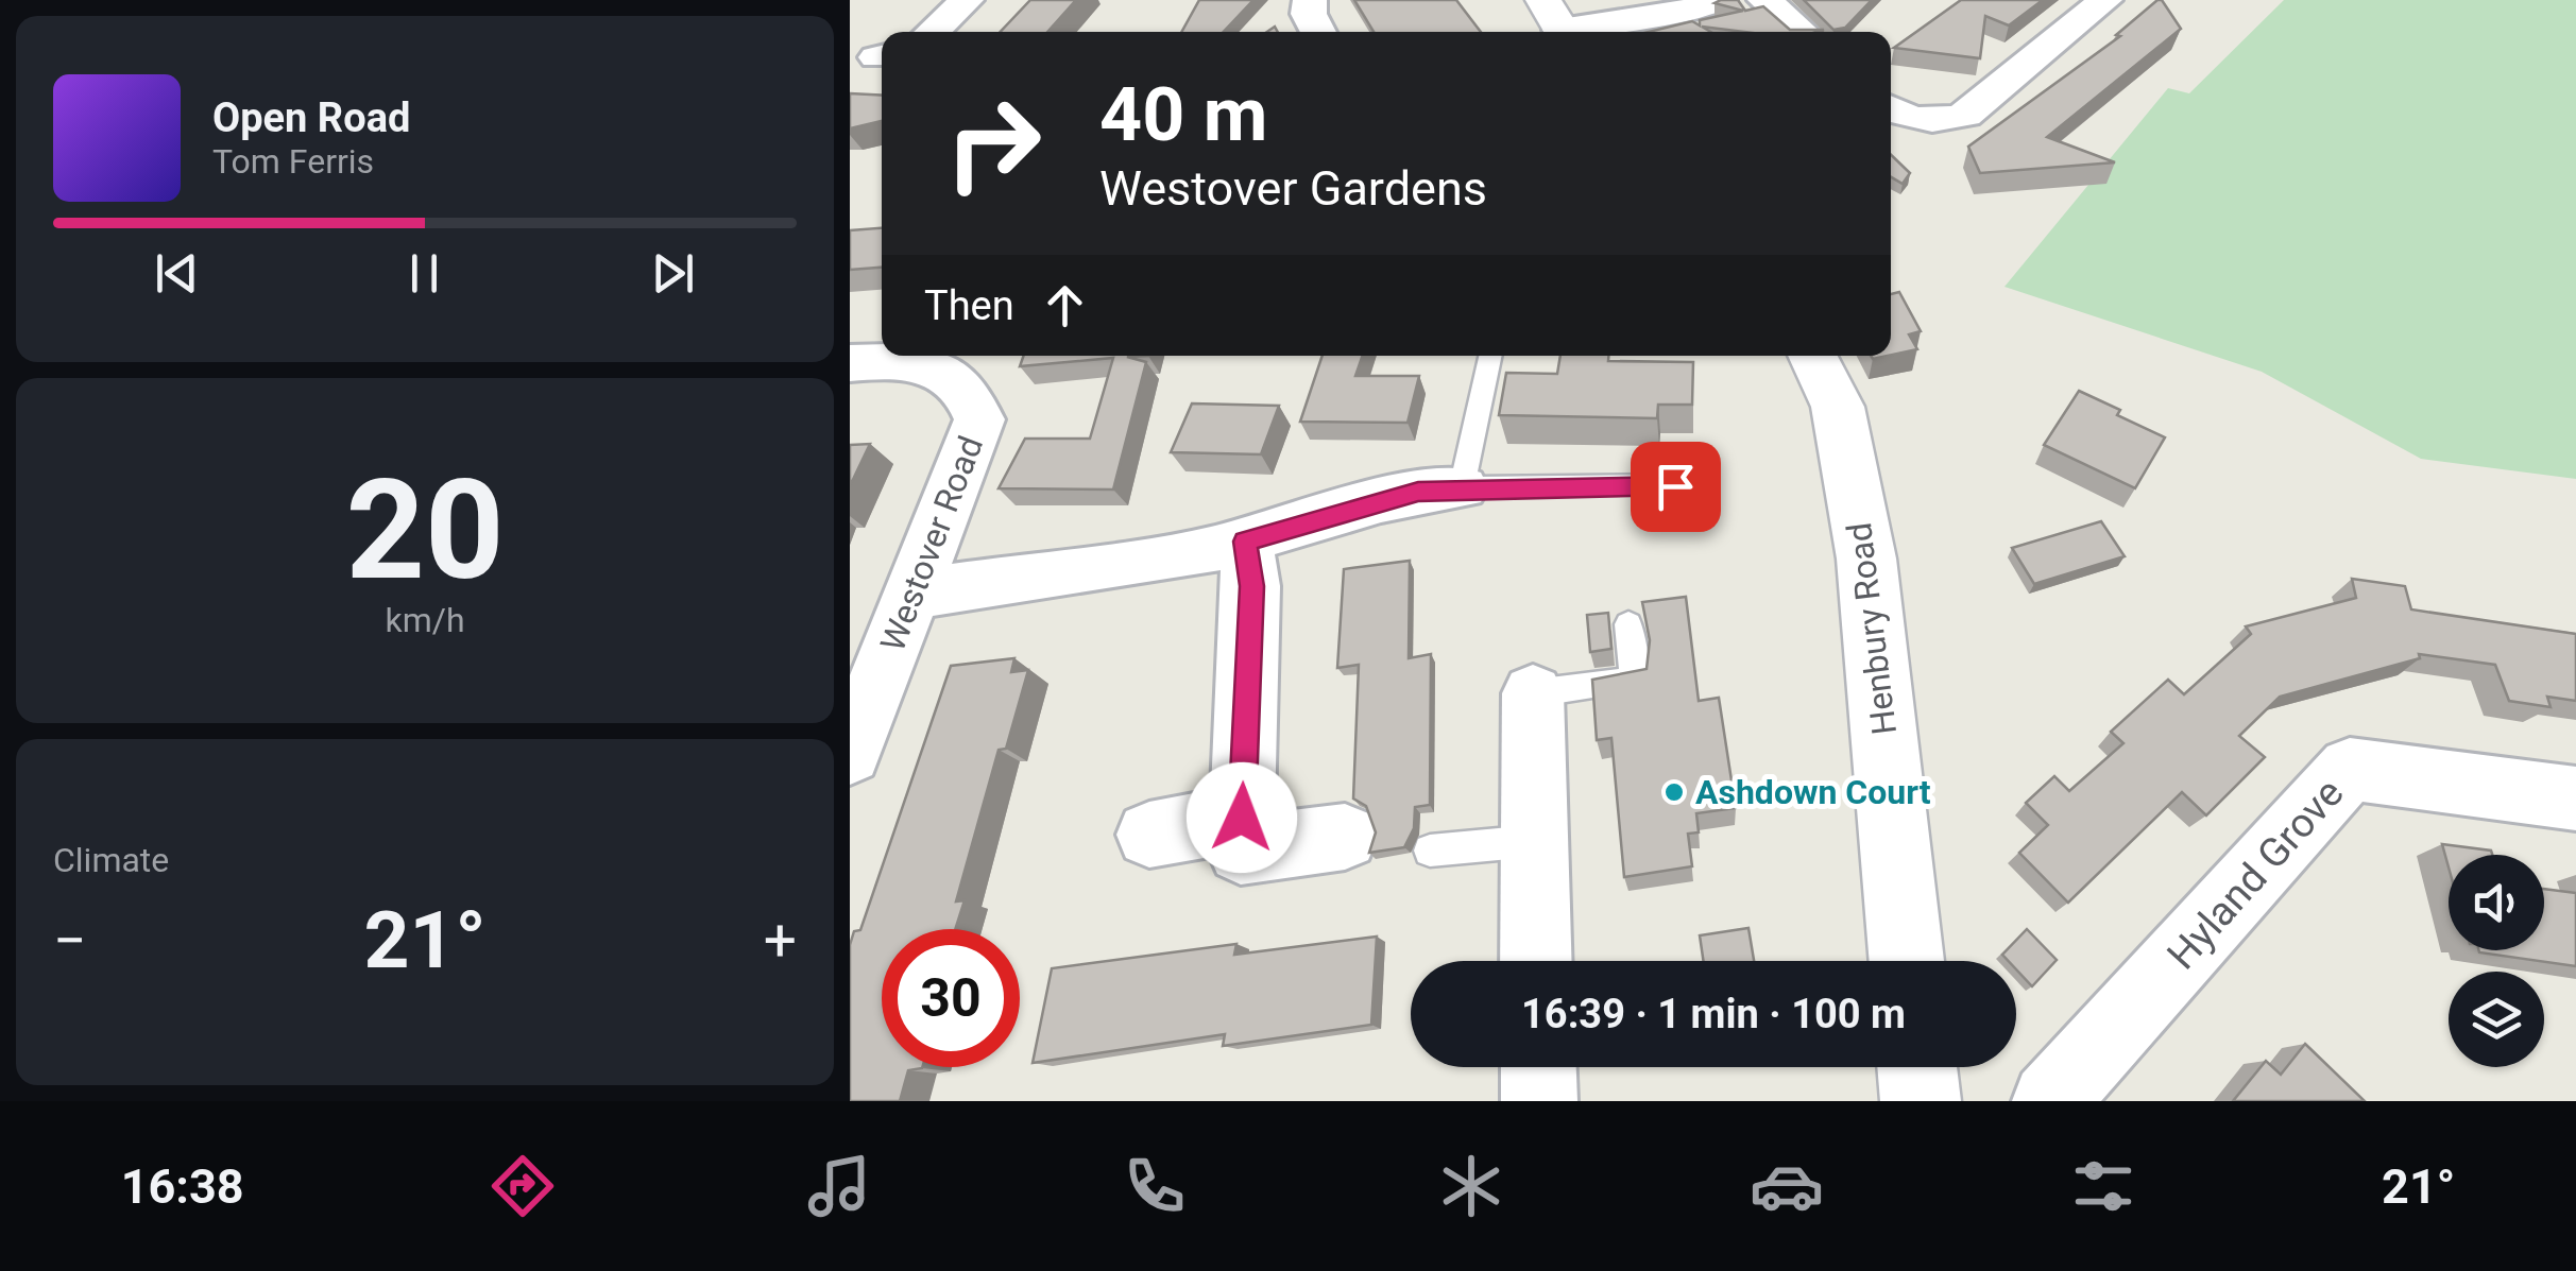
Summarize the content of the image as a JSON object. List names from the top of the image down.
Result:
{
  "streets": {
    "main road": ["Henbury Road"],
    "street": ["Westover Road", "Hyland Grove"]
  },
  "places": ["Ashdown Court"],
  "page": {
    "turn": ["40 m", "Westover Gardens"],
    "song": ["Open Road", "Tom Ferris"],
    "then": "Then",
    "tile": [
      ["20", "km/h"],
      "Climate"
    ],
    "heat": ["−", "21°", "+"],
    "limit": "30",
    "trip": "16:39 · 1 min · 100 m",
    "tabs": ["16:38", "21°"]
  }
}
